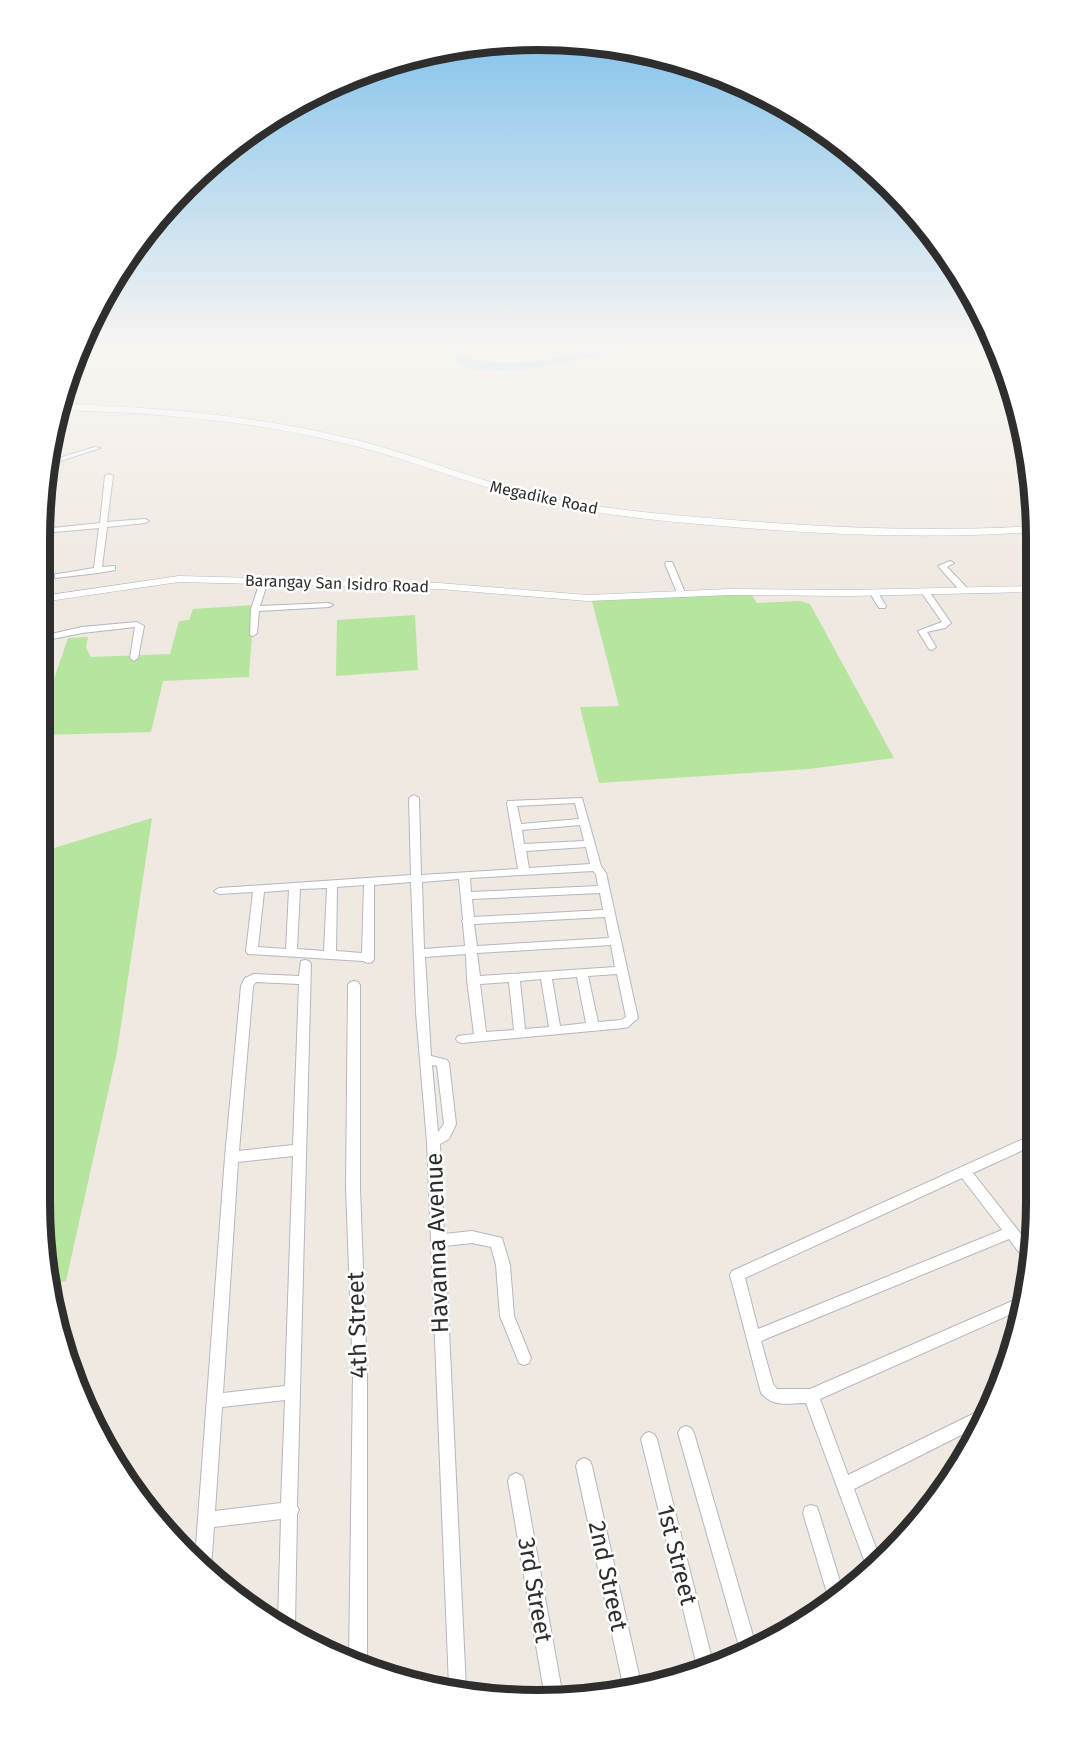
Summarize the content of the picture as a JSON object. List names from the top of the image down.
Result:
{
  "streets": {
    "main road": ["Megadike Road"],
    "street": [
      "Barangay San Isidro Road",
      "Havanna Avenue",
      "4th Street",
      "1st Street",
      "2nd Street",
      "3rd Street"
    ]
  }
}
